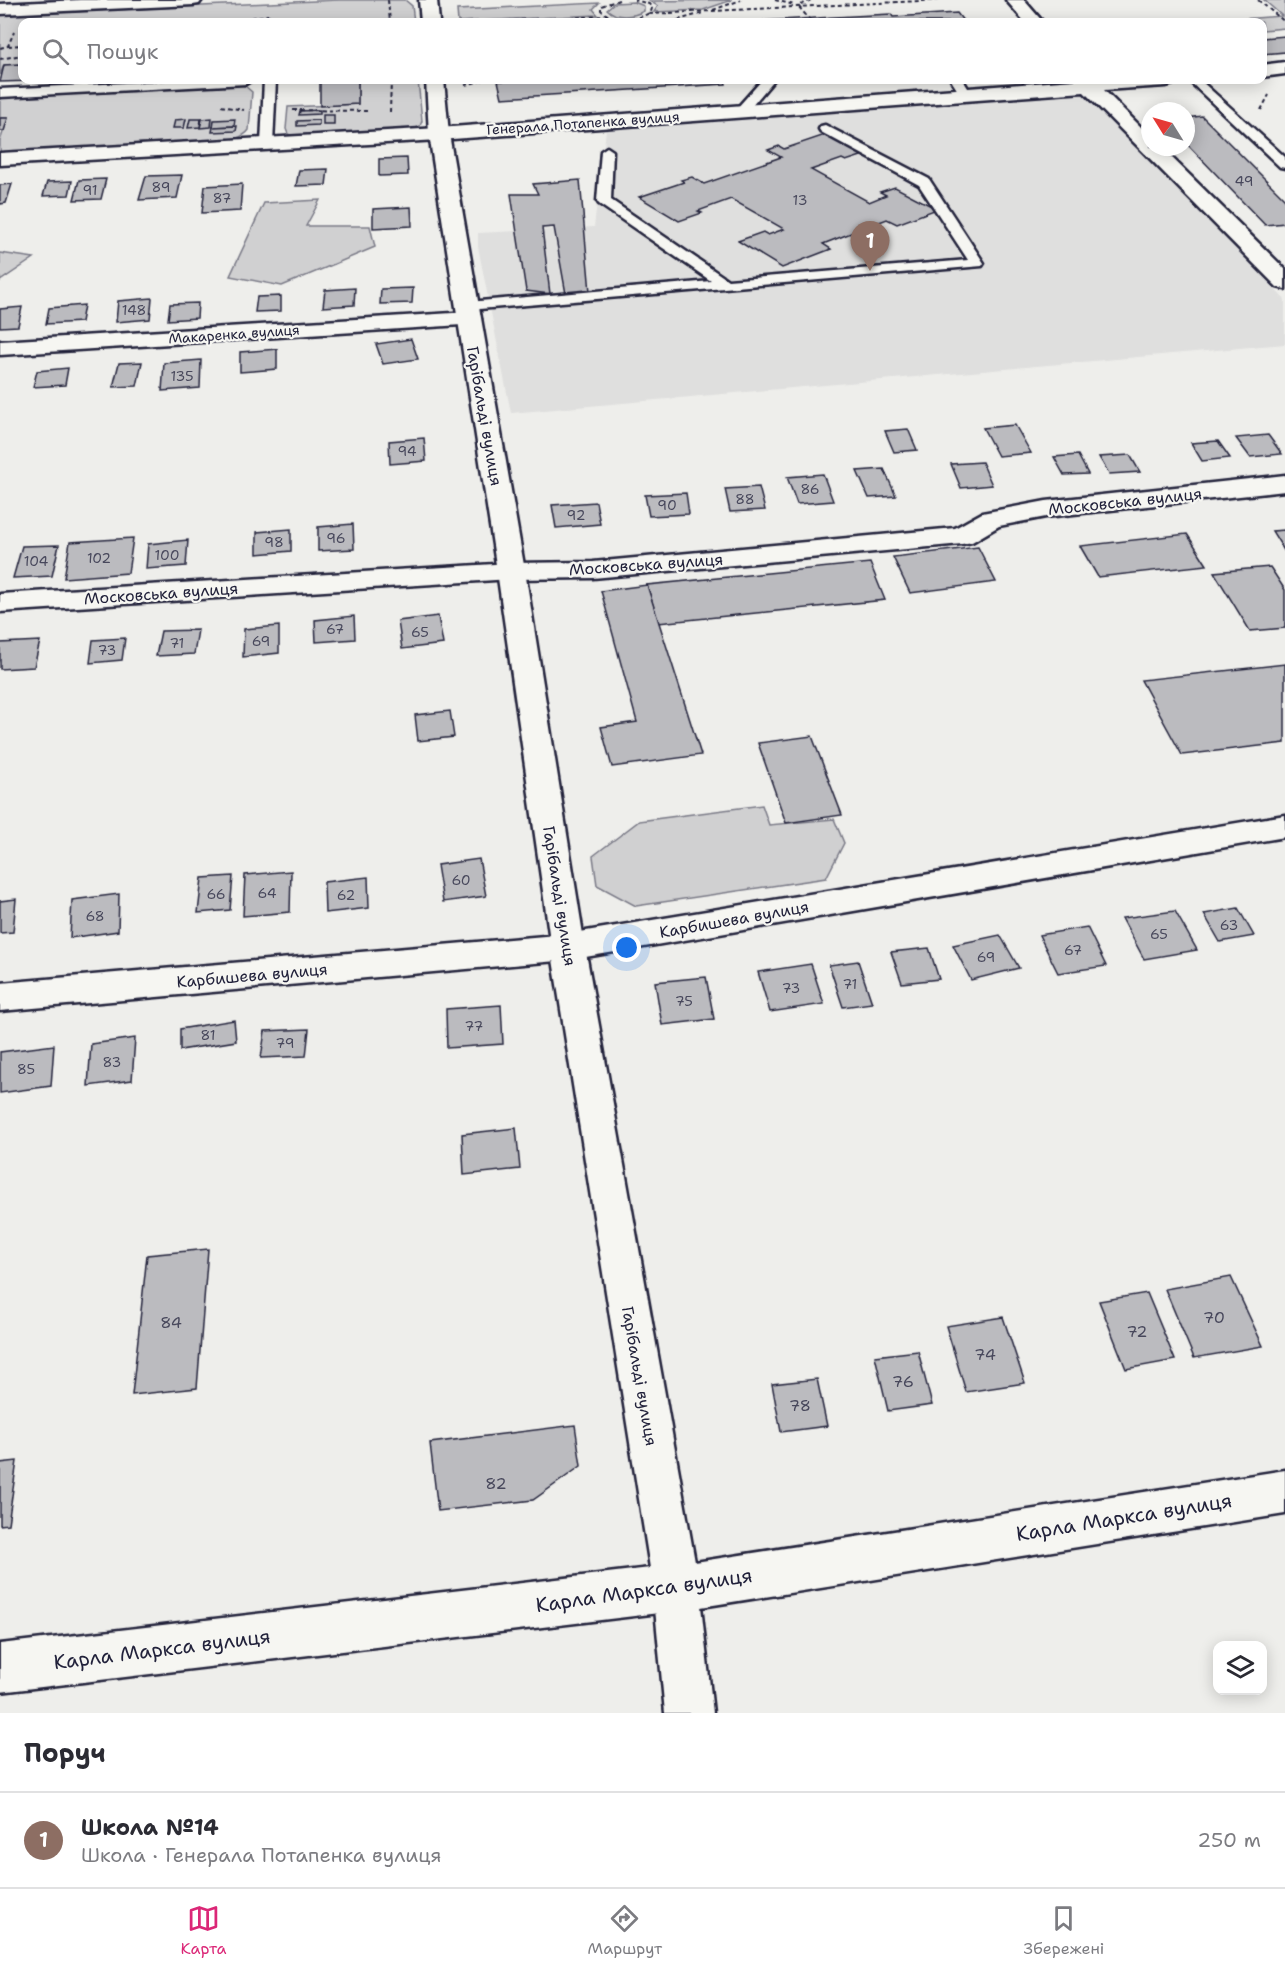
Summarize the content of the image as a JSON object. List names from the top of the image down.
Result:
{
  "streets": {
    "street": [
      "Генерала Потапенка вулиця",
      "Макаренка вулиця",
      "Гарібальді вулиця",
      "Московська вулиця",
      "Карбишева вулиця",
      "Карла Маркса вулиця"
    ]
  },
  "crossings": [
    ["Генерала Потапенка вулиця", "Гарібальді вулиця"],
    ["Макаренка вулиця", "Гарібальді вулиця"],
    ["Гарібальді вулиця", "Московська вулиця"],
    ["Гарібальді вулиця", "Карбишева вулиця"],
    ["Гарібальді вулиця", "Карла Маркса вулиця"]
  ],
  "house_numbers": [
    "49",
    "89",
    "91",
    "87",
    "13",
    "148",
    "135",
    "94",
    "86",
    "88",
    "90",
    "92",
    "96",
    "98",
    "100",
    "102",
    "104",
    "67",
    "65",
    "69",
    "71",
    "73",
    "60",
    "64",
    "66",
    "62",
    "68",
    "63",
    "65",
    "67",
    "69",
    "71",
    "73",
    "75",
    "77",
    "81",
    "79",
    "83",
    "85",
    "70",
    "84",
    "72",
    "74",
    "76",
    "78",
    "82"
  ],
  "north": "top left",
  "page": {
    "search": "Пошук",
    "pins": "1",
    "heading": "Поруч",
    "list": [
      {
        "mark": "1",
        "name": "Школа №14",
        "note": "Школа · Генерала Потапенка вулиця",
        "value": "250 m"
      }
    ],
    "nav": ["Карта", "Маршрут", "Збережені"]
  }
}
